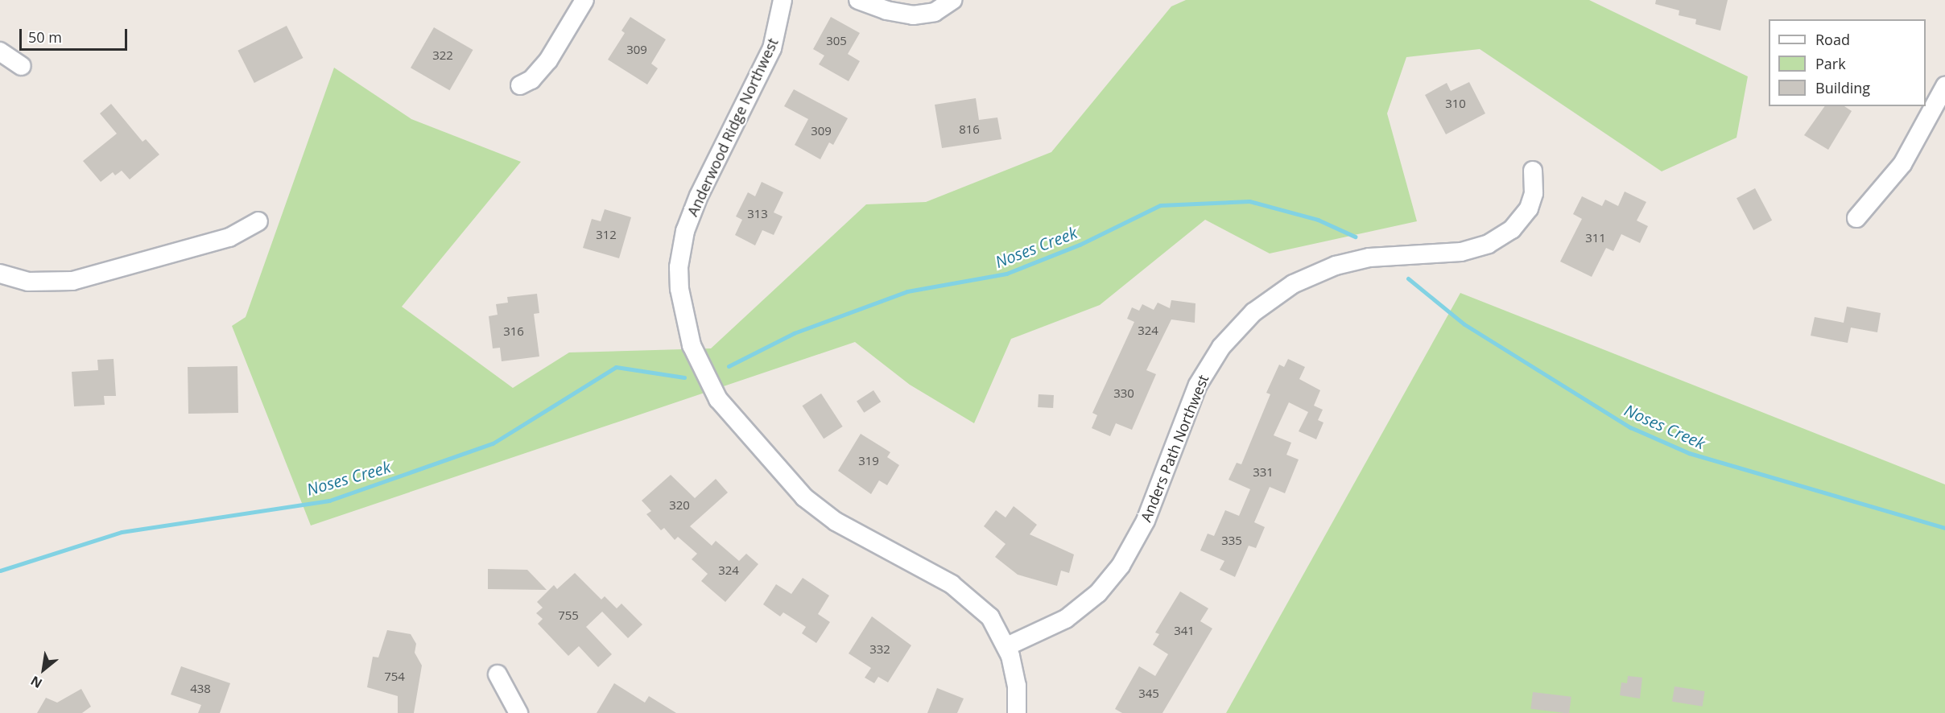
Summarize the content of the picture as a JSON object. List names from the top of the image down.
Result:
{
  "streets": {
    "street": ["Anderwood Ridge Northwest", "Anders Path Northwest"]
  },
  "crossings": [
    ["Anderwood Ridge Northwest", "Anders Path Northwest"]
  ],
  "water": ["Noses Creek"],
  "house_numbers": [
    "305",
    "309",
    "322",
    "310",
    "816",
    "309",
    "313",
    "312",
    "311",
    "324",
    "316",
    "330",
    "319",
    "331",
    "320",
    "335",
    "324",
    "755",
    "341",
    "332",
    "754",
    "438",
    "345"
  ],
  "legend": ["Road", "Park", "Building"],
  "scale_bar": "50 m",
  "north": "bottom left"
}
